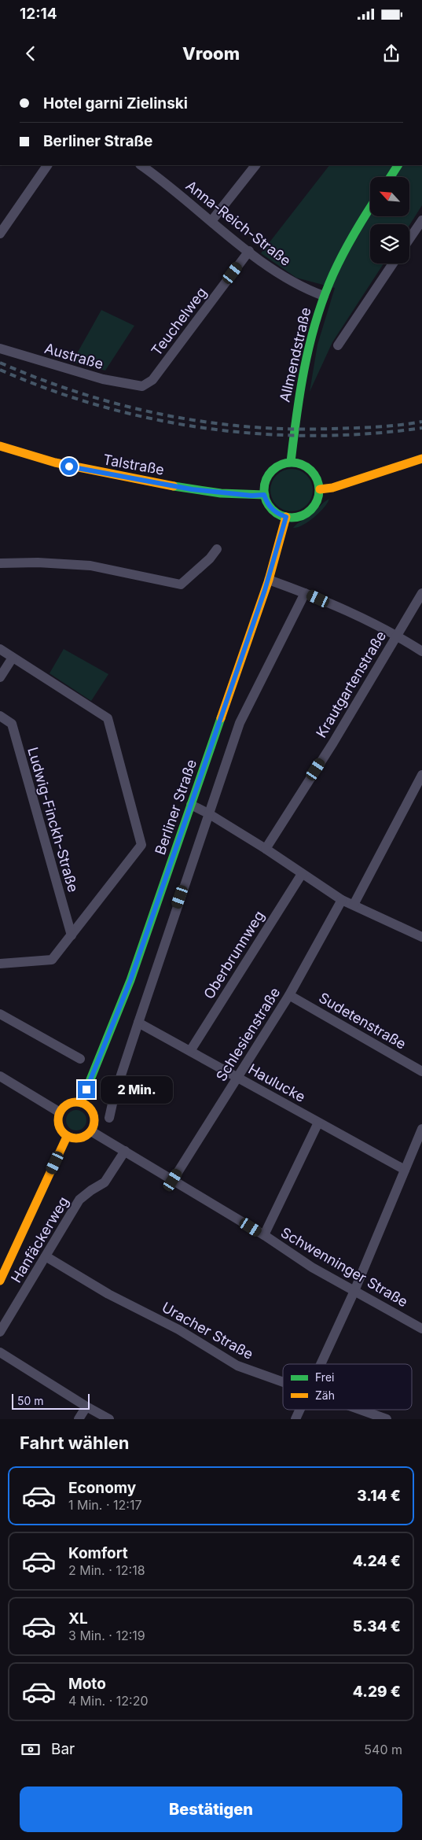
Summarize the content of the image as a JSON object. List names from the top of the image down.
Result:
{
  "streets": {
    "main road": ["Allmendstraße", "Talstraße", "Berliner Straße"],
    "street": [
      "Anna-Reich-Straße",
      "Teuchelweg",
      "Austraße",
      "Krautgartenstraße",
      "Ludwig-Finckh-Straße",
      "Oberbrunnweg",
      "Sudetenstraße",
      "Schlesienstraße",
      "Haulucke",
      "Hanfäckerweg",
      "Schwenninger Straße",
      "Uracher Straße"
    ]
  },
  "crossings": [
    ["Anna-Reich-Straße", "Teuchelweg"],
    ["Anna-Reich-Straße", "Allmendstraße"],
    ["Teuchelweg", "Austraße"],
    ["Allmendstraße", "Talstraße"],
    ["Allmendstraße", "Berliner Straße"],
    ["Talstraße", "Berliner Straße"],
    ["Berliner Straße", "Schwenninger Straße"],
    ["Oberbrunnweg", "Haulucke"],
    ["Sudetenstraße", "Schlesienstraße"],
    ["Schlesienstraße", "Haulucke"],
    ["Schlesienstraße", "Schwenninger Straße"],
    ["Hanfäckerweg", "Schwenninger Straße"],
    ["Hanfäckerweg", "Uracher Straße"]
  ],
  "legend": ["Frei", "Zäh"],
  "scale_bar": "50 m",
  "north": "top left",
  "page": {
    "status": "12:14",
    "header": "Vroom",
    "banner": ["Hotel garni Zielinski", "Berliner Straße"],
    "bubble": "2 Min.",
    "scale": "50 m",
    "heading": "Fahrt wählen",
    "list": [
      {
        "name": "Economy",
        "note": "1 Min. · 12:17",
        "value": "3.14 €"
      },
      {
        "name": "Komfort",
        "note": "2 Min. · 12:18",
        "value": "4.24 €"
      },
      {
        "name": "XL",
        "note": "3 Min. · 12:19",
        "value": "5.34 €"
      },
      {
        "name": "Moto",
        "note": "4 Min. · 12:20",
        "value": "4.29 €"
      }
    ],
    "pay": ["Bar", "540 m"],
    "buttons": "Bestätigen"
  }
}
